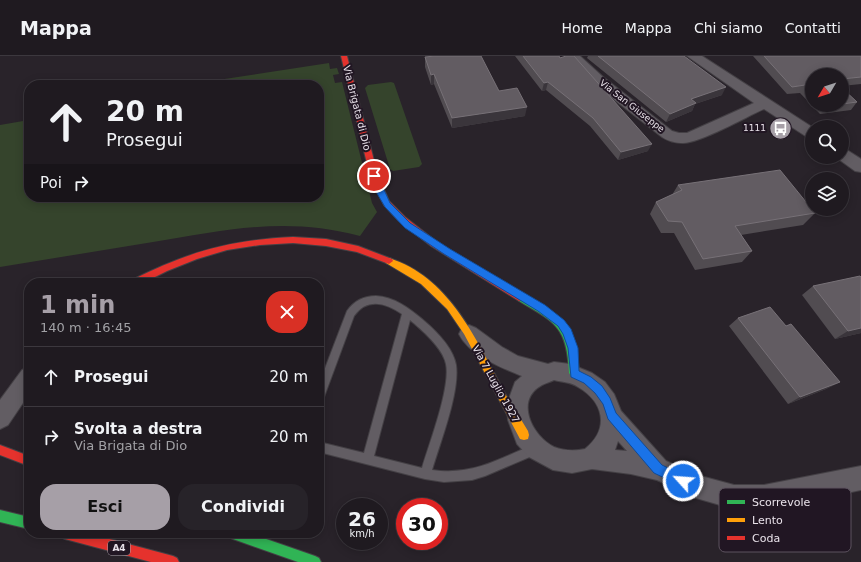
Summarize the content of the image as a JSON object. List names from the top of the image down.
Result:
{
  "streets": {
    "main road": ["Via Brigata di Dio", "Via 7 Luglio 1927", "A4"],
    "street": ["Via San Giuseppe"]
  },
  "crossings": [
    ["Via Brigata di Dio", "Via 7 Luglio 1927"]
  ],
  "places": {
    "bus stop": ["1111"]
  },
  "legend": ["Scorrevole", "Lento", "Coda"],
  "north": "bottom left",
  "page": {
    "header": "Mappa",
    "nav": [
      "Home",
      "Mappa",
      "Chi siamo",
      "Contatti"
    ],
    "turn": ["20 m", "Prosegui"],
    "then": "Poi",
    "heading": ["1 min", "140 m · 16:45"],
    "list": [
      {
        "name": "Prosegui",
        "value": "20 m"
      },
      {
        "name": "Svolta a destra",
        "note": "Via Brigata di Dio",
        "value": "20 m"
      }
    ],
    "buttons": ["Esci", "Condividi"],
    "speed": "26 km/h",
    "limit": "30"
  }
}
